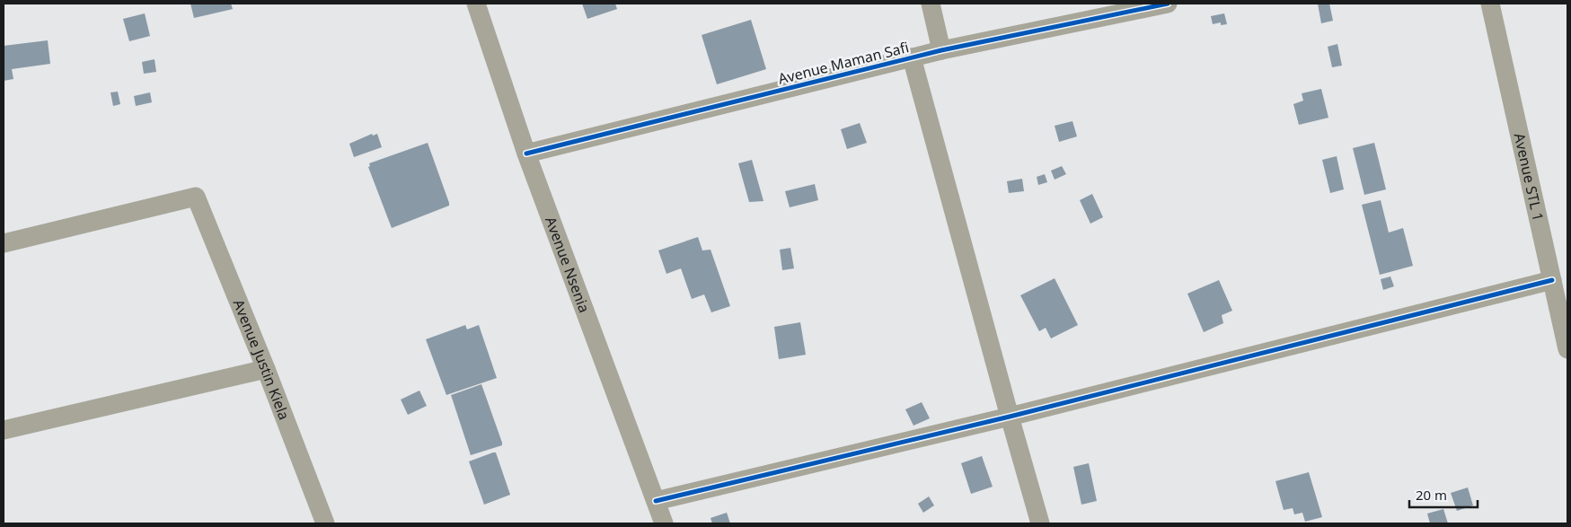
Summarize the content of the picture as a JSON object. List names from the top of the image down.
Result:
{
  "streets": {
    "street": [
      "Avenue Maman Safi",
      "Avenue STL 1",
      "Avenue Nsenia",
      "Avenue Justin Kiela"
    ]
  },
  "crossings": [
    ["Avenue Maman Safi", "Avenue Nsenia"]
  ],
  "scale_bar": "20 m"
}
